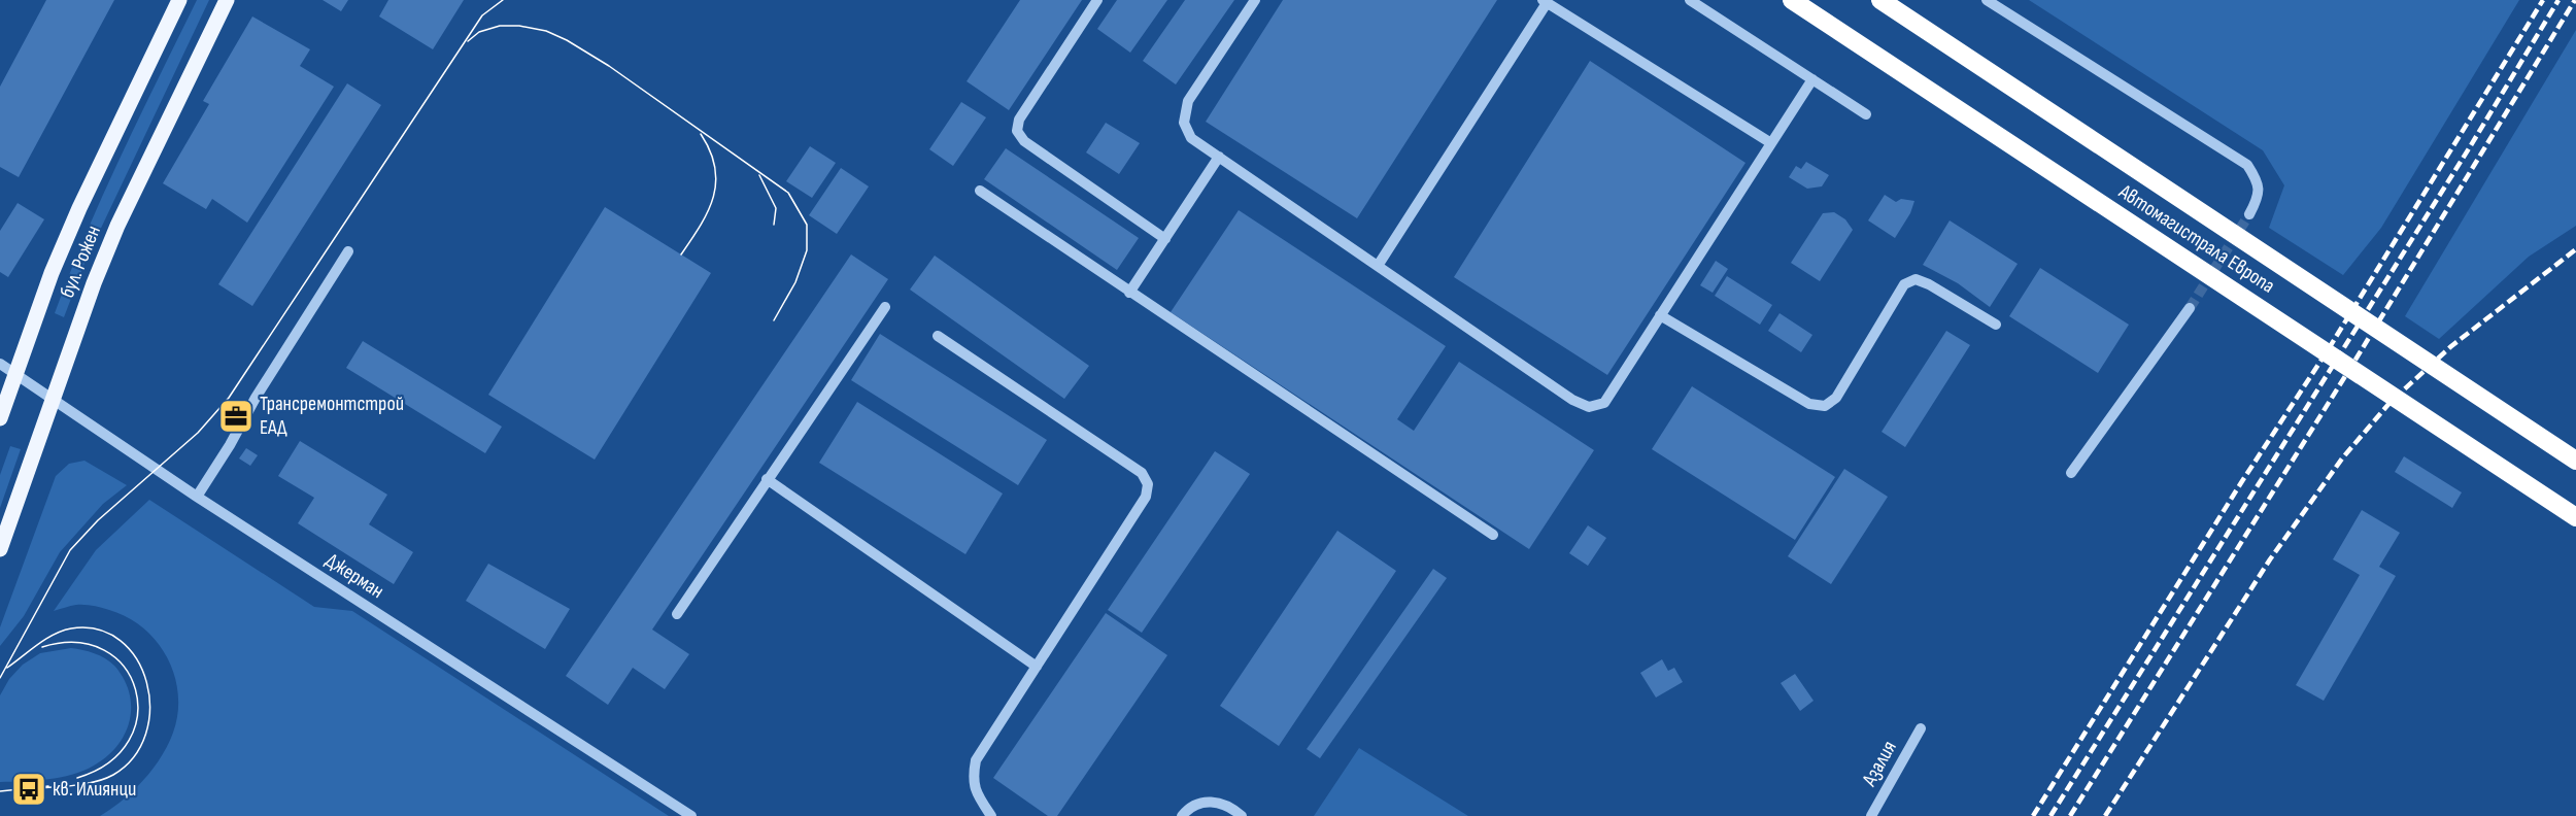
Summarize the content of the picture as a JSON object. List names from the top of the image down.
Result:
{
  "streets": {
    "highway": ["Автомагистрала Европа"],
    "main road": ["бул. Рожен"],
    "street": ["Джерман", "Азалия"]
  },
  "crossings": [
    ["бул. Рожен", "Джерман"]
  ],
  "places": {
    "office": ["Трансремонтстрой ЕАД"],
    "bus stop": ["кв. Илиянци"]
  }
}
